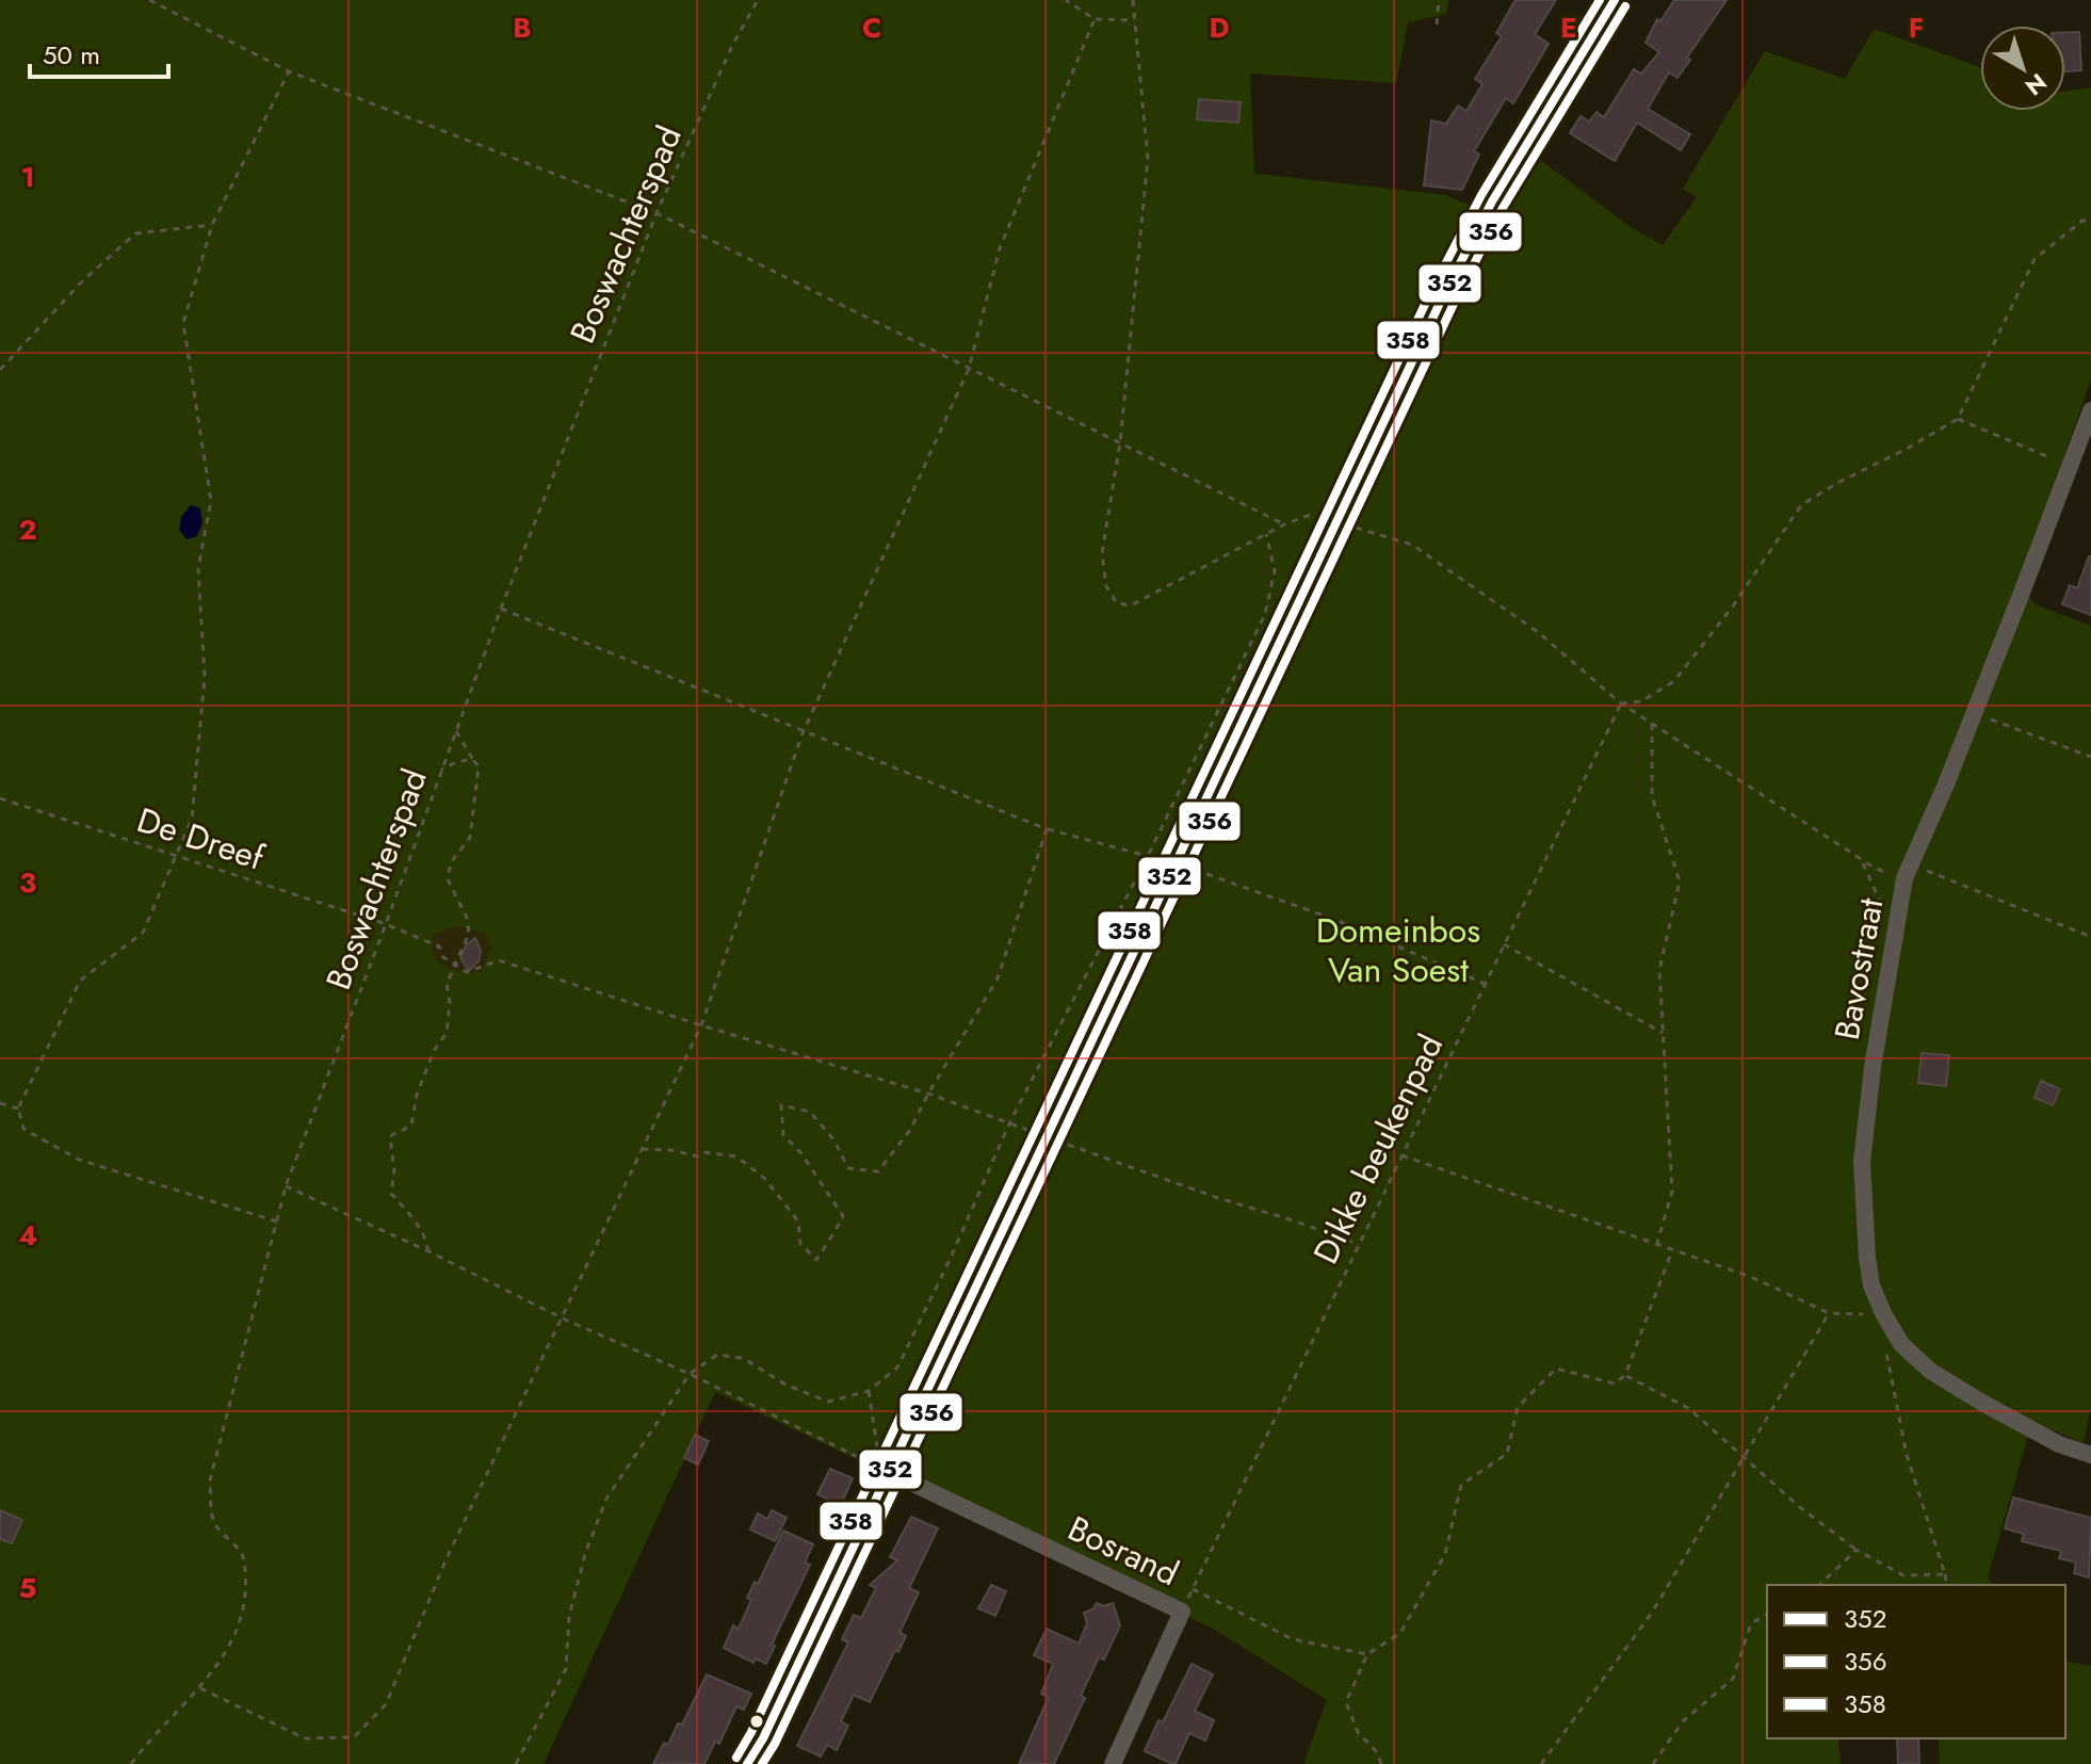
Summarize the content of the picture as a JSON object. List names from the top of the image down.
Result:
{
  "streets": {
    "street": ["Bavostraat", "Bosrand"],
    "path": ["Boswachterspad", "De Dreef", "Dikke beukenpad"]
  },
  "crossings": [
    ["Boswachterspad", "De Dreef"],
    ["Dikke beukenpad", "Bosrand"]
  ],
  "parks": ["Domeinbos Van Soest"],
  "lines": ["transit line 352", "transit line 358", "transit line 356"],
  "legend": ["352", "356", "358"],
  "scale_bar": "50 m",
  "north": "bottom right",
  "grid": {
    "columns": [
      "B",
      "C",
      "D",
      "E",
      "F"
    ],
    "rows": [
      "1",
      "2",
      "3",
      "4",
      "5"
    ]
  }
}
